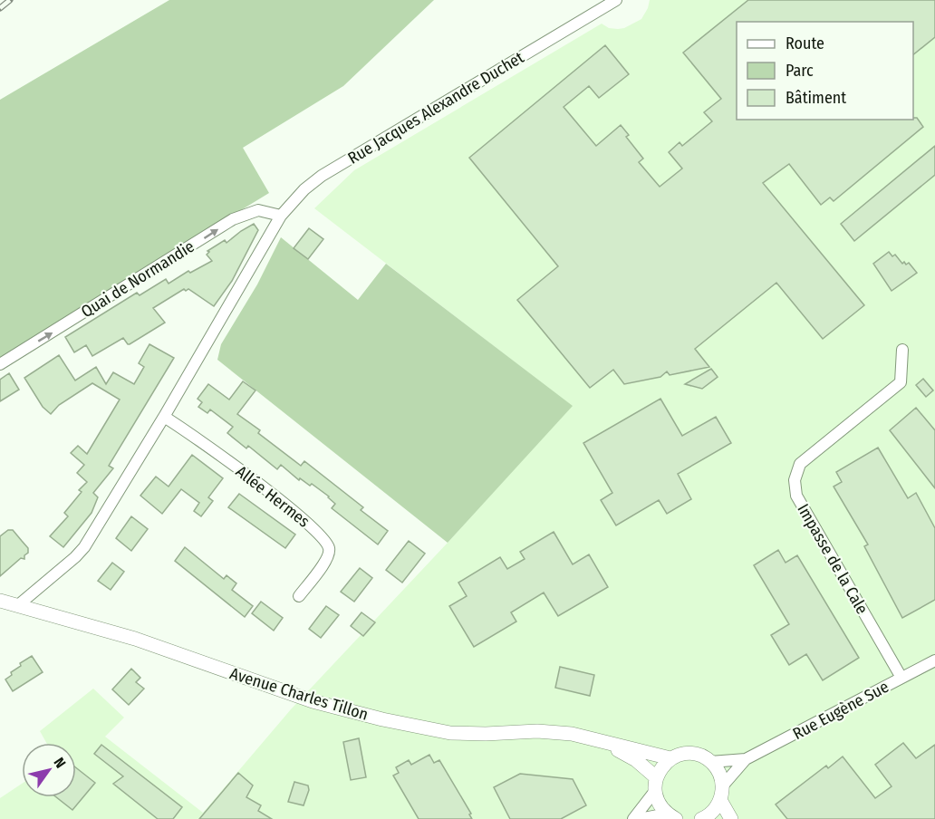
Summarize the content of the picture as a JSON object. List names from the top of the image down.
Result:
{
  "streets": {
    "street": [
      "Rue Jacques Alexandre Duchet",
      "Quai de Normandie",
      "Allée Hermes",
      "Impasse de la Cale",
      "Avenue Charles Tillon",
      "Rue Eugène Sue"
    ]
  },
  "crossings": [
    ["Rue Jacques Alexandre Duchet", "Quai de Normandie"],
    ["Rue Jacques Alexandre Duchet", "Allée Hermes"],
    ["Rue Jacques Alexandre Duchet", "Avenue Charles Tillon"],
    ["Impasse de la Cale", "Rue Eugène Sue"]
  ],
  "one_way": ["Quai de Normandie"],
  "legend": ["Route", "Parc", "Bâtiment"],
  "north": "top right"
}
